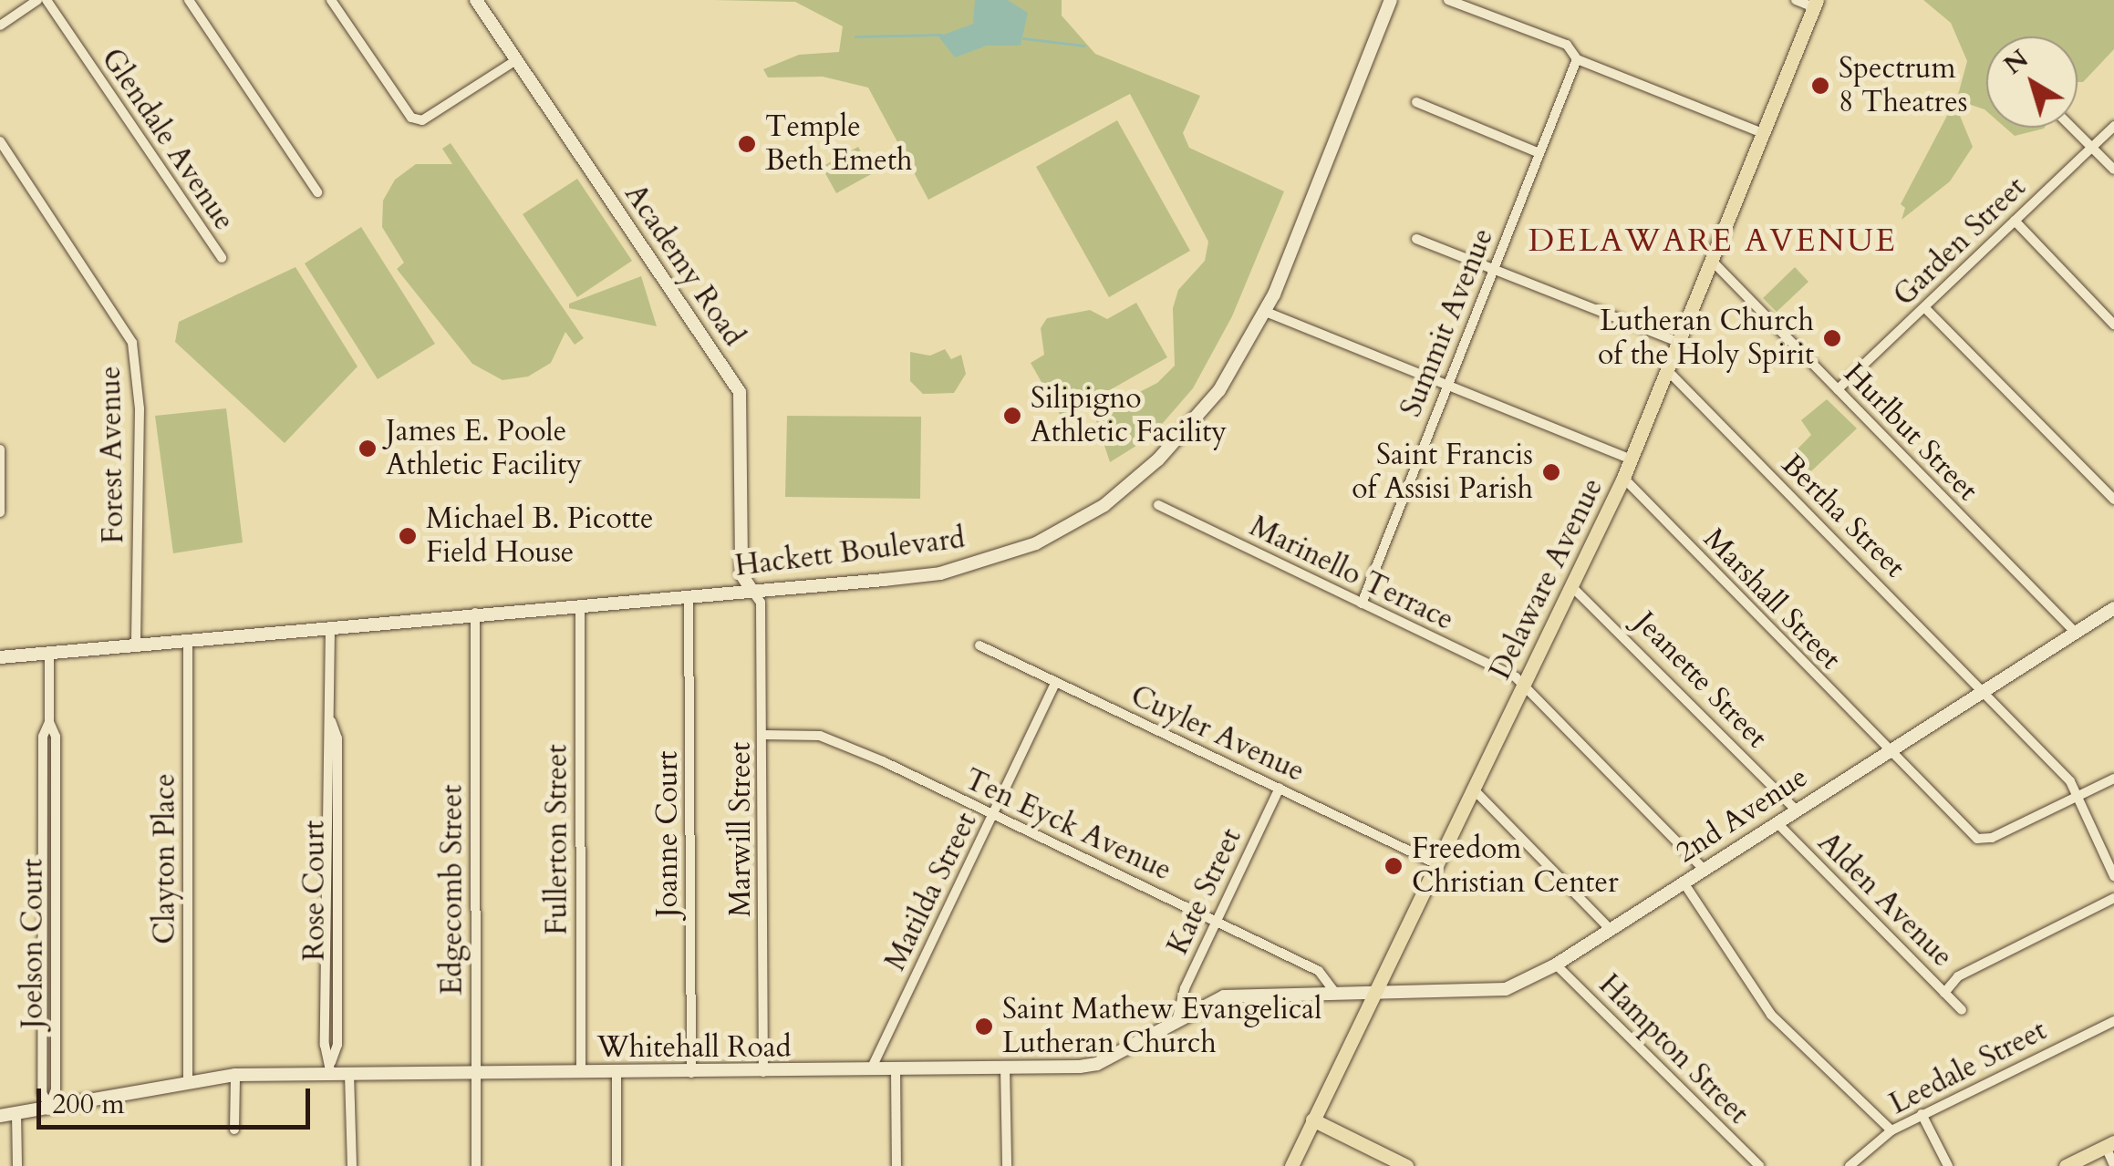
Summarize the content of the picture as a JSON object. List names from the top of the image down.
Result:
{
  "streets": {
    "main road": ["Delaware Avenue"],
    "street": [
      "Glendale Avenue",
      "Garden Street",
      "Academy Road",
      "Summit Avenue",
      "Hurlbut Street",
      "Forest Avenue",
      "Bertha Street",
      "Hackett Boulevard",
      "Marinello Terrace",
      "Marshall Street",
      "Jeanette Street",
      "Cuyler Avenue",
      "2nd Avenue",
      "Ten Eyck Avenue",
      "Marwill Street",
      "Joanne Court",
      "Fullerton Street",
      "Clayton Place",
      "Edgecomb Street",
      "Rose Court",
      "Matilda Street",
      "Kate Street",
      "Alden Avenue",
      "Joelson Court",
      "Whitehall Road",
      "Hampton Street",
      "Leedale Street"
    ]
  },
  "crossings": [
    ["Garden Street", "Hurlbut Street"],
    ["Academy Road", "Hackett Boulevard"],
    ["Academy Road", "Marwill Street"],
    ["Summit Avenue", "Marinello Terrace"],
    ["Hurlbut Street", "Delaware Avenue"],
    ["Hurlbut Street", "2nd Avenue"],
    ["Forest Avenue", "Hackett Boulevard"],
    ["Bertha Street", "Delaware Avenue"],
    ["Bertha Street", "Marshall Street"],
    ["Bertha Street", "2nd Avenue"],
    ["Hackett Boulevard", "Marwill Street"],
    ["Hackett Boulevard", "Joanne Court"],
    ["Hackett Boulevard", "Fullerton Street"],
    ["Hackett Boulevard", "Clayton Place"],
    ["Hackett Boulevard", "Edgecomb Street"],
    ["Hackett Boulevard", "Rose Court"],
    ["Hackett Boulevard", "Joelson Court"],
    ["Marinello Terrace", "Delaware Avenue"],
    ["Marinello Terrace", "2nd Avenue"],
    ["Delaware Avenue", "Marshall Street"],
    ["Delaware Avenue", "Jeanette Street"],
    ["Delaware Avenue", "Cuyler Avenue"],
    ["Delaware Avenue", "2nd Avenue"],
    ["Delaware Avenue", "Whitehall Road"],
    ["Marshall Street", "2nd Avenue"],
    ["Jeanette Street", "2nd Avenue"],
    ["Cuyler Avenue", "Matilda Street"],
    ["Cuyler Avenue", "Kate Street"],
    ["2nd Avenue", "Alden Avenue"],
    ["2nd Avenue", "Whitehall Road"],
    ["2nd Avenue", "Hampton Street"],
    ["Ten Eyck Avenue", "Marwill Street"],
    ["Ten Eyck Avenue", "Matilda Street"],
    ["Ten Eyck Avenue", "Kate Street"],
    ["Ten Eyck Avenue", "Whitehall Road"],
    ["Marwill Street", "Whitehall Road"],
    ["Joanne Court", "Whitehall Road"],
    ["Fullerton Street", "Whitehall Road"],
    ["Clayton Place", "Whitehall Road"],
    ["Edgecomb Street", "Whitehall Road"],
    ["Rose Court", "Whitehall Road"],
    ["Matilda Street", "Whitehall Road"],
    ["Kate Street", "Whitehall Road"],
    ["Joelson Court", "Whitehall Road"]
  ],
  "districts": ["DELAWARE AVENUE"],
  "places": [
    "Spectrum 8 Theatres",
    "Temple Beth Emeth",
    "Lutheran Church of the Holy Spirit",
    "Silipigno Athletic Facility",
    "James E. Poole Athletic Facility",
    "Saint Francis of Assisi Parish",
    "Michael B. Picotte Field House",
    "Freedom Christian Center",
    "Saint Mathew Evangelical Lutheran Church"
  ],
  "scale_bar": "200 m",
  "north": "top left"
}
